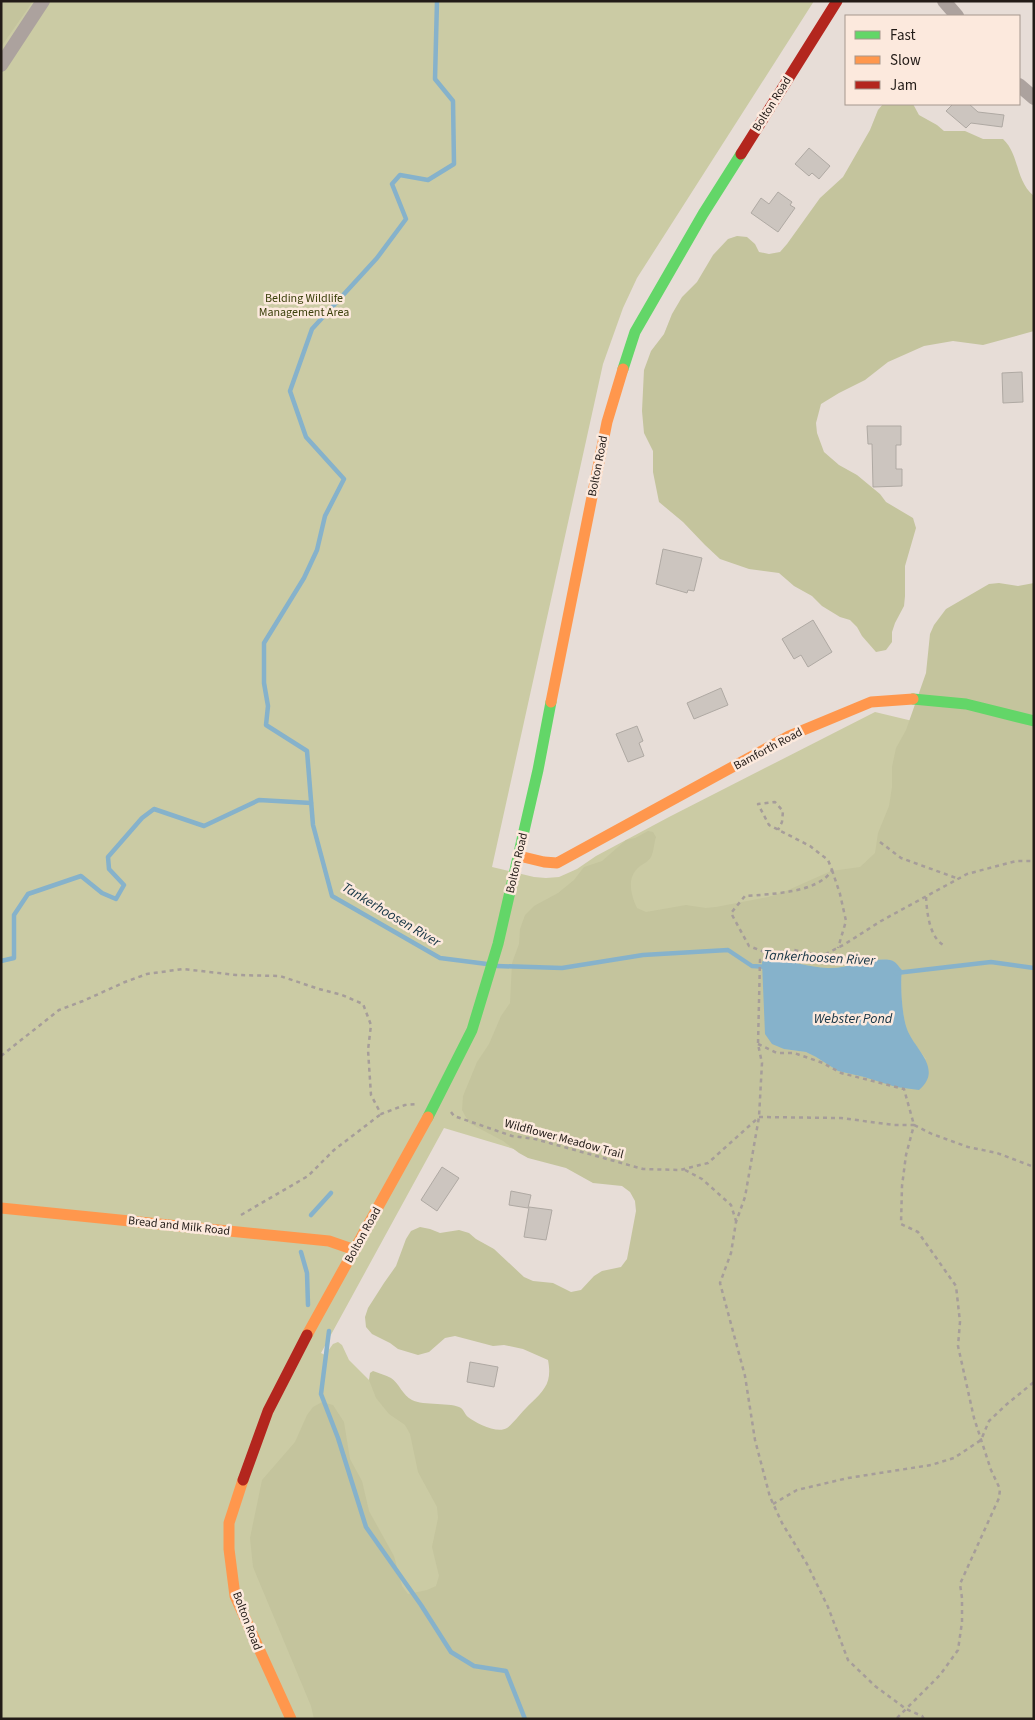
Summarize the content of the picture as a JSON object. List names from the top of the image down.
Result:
{
  "streets": {
    "street": ["Bolton Road", "Bamforth Road", "Bread and Milk Road"],
    "path": ["Wildflower Meadow Trail"]
  },
  "crossings": [
    ["Bolton Road", "Bamforth Road"],
    ["Bolton Road", "Wildflower Meadow Trail"],
    ["Bolton Road", "Bread and Milk Road"]
  ],
  "water": ["Tankerhoosen River", "Webster Pond"],
  "parks": ["Belding Wildlife Management Area"],
  "legend": ["Fast", "Slow", "Jam"]
}
